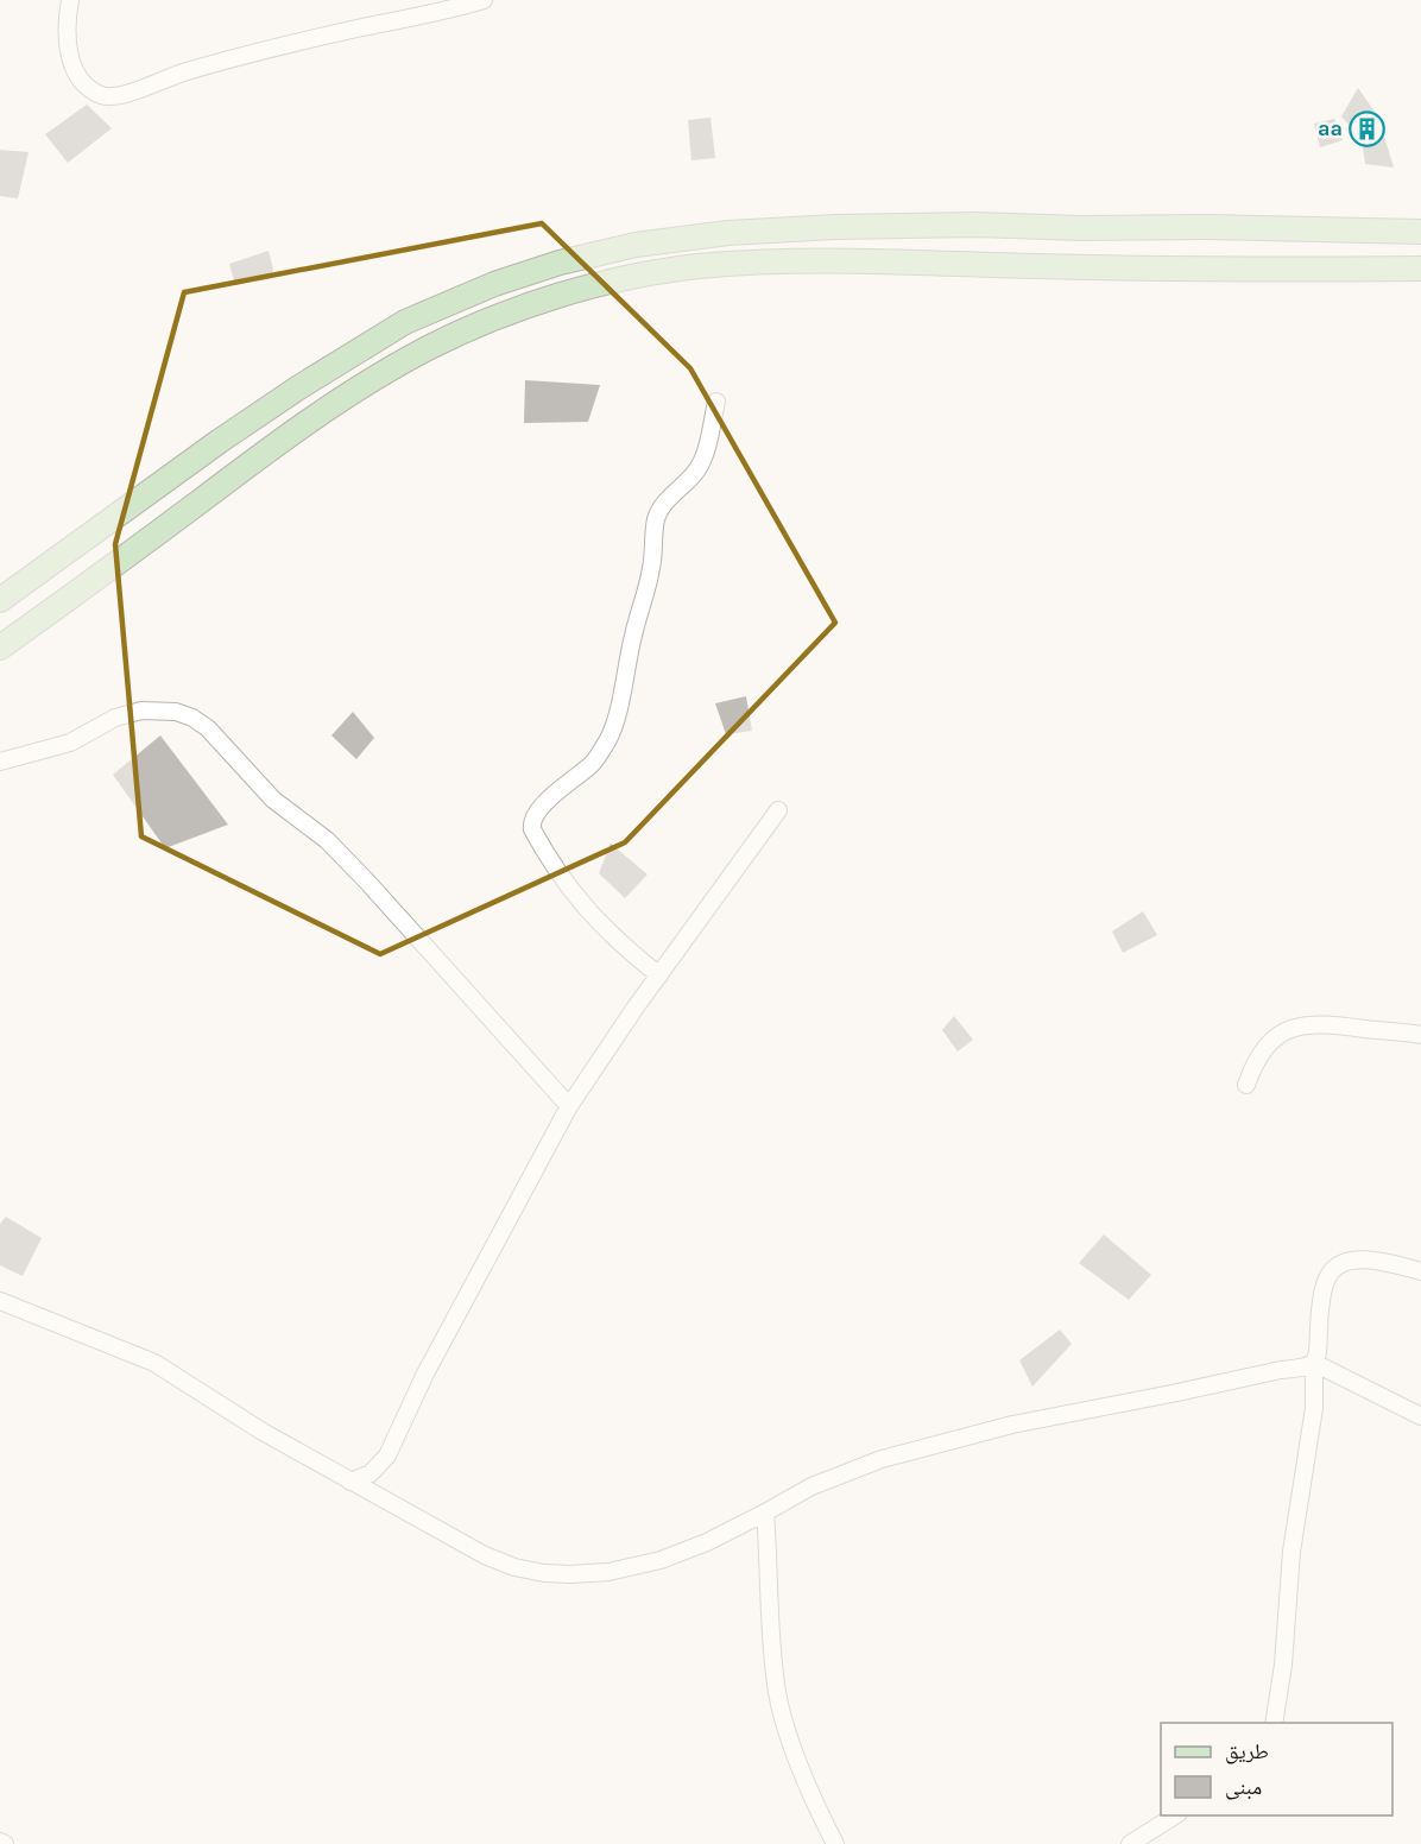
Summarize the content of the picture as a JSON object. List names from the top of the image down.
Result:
{
  "places": {
    "building": ["aa"]
  },
  "legend": ["طريق", "مبنى"]
}
